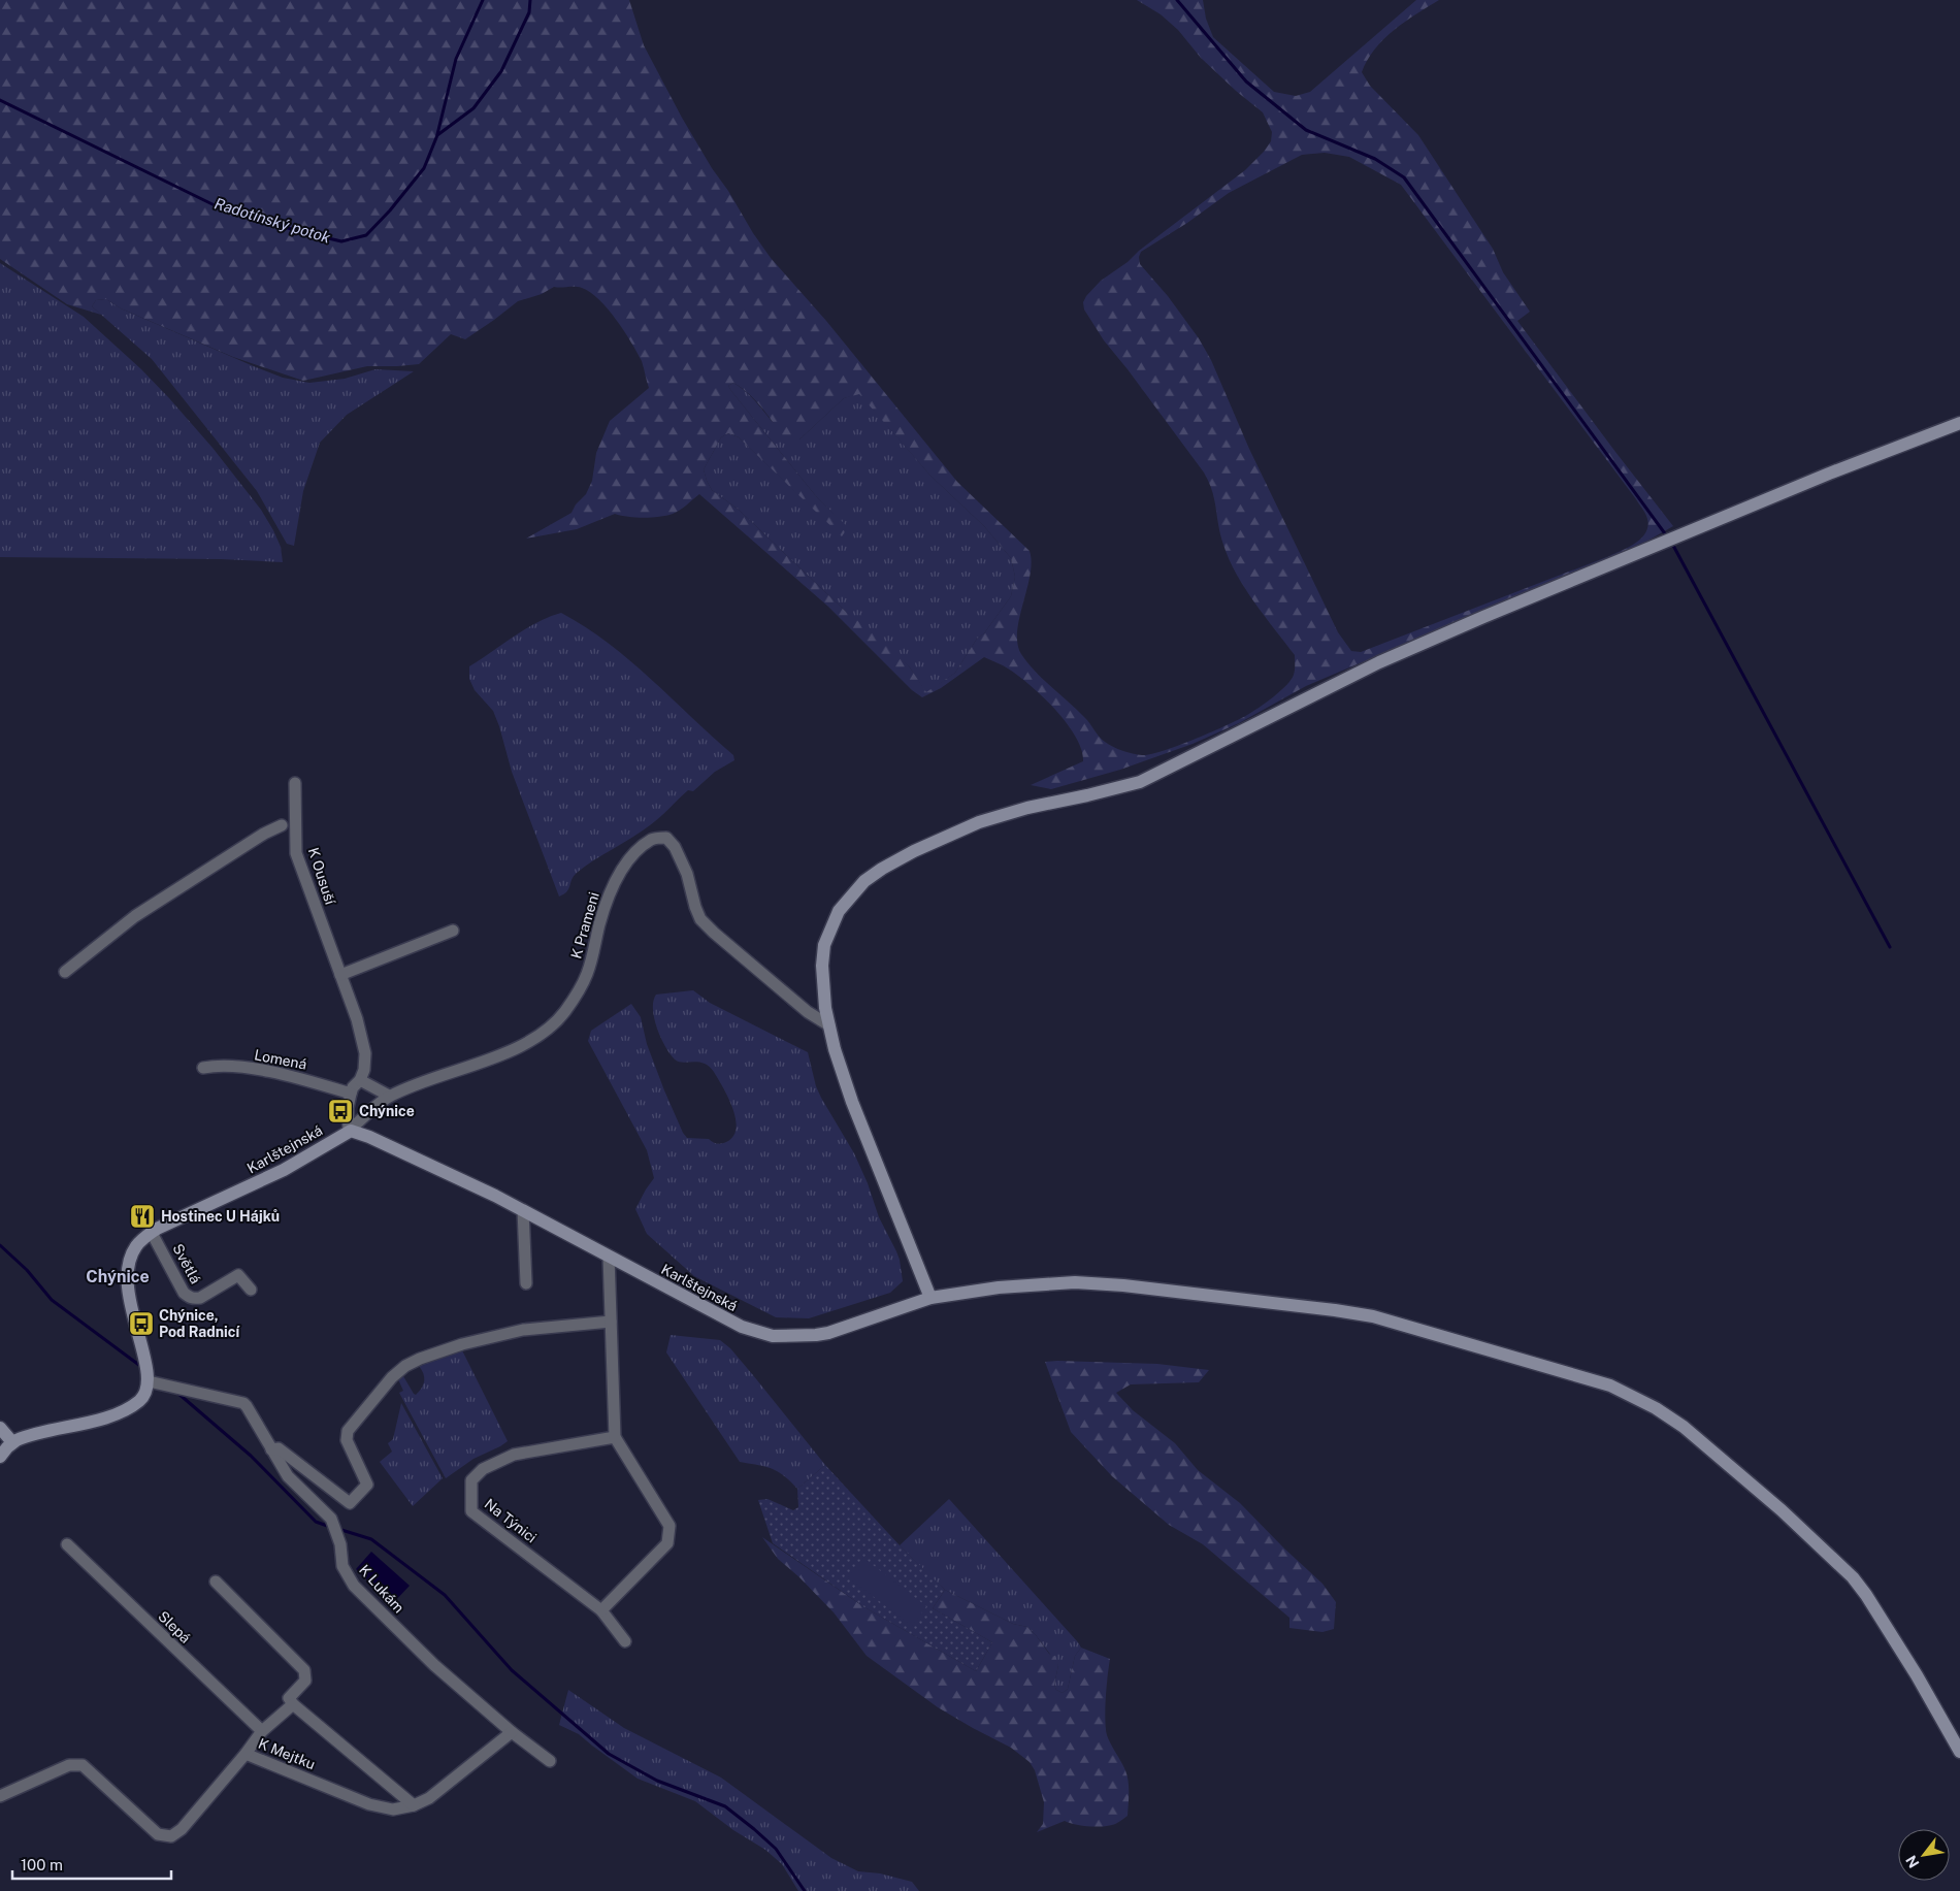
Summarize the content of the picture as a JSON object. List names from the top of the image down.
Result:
{
  "streets": {
    "main road": ["Karlštejnská"],
    "street": [
      "K Ousuší",
      "K Prameni",
      "Lomená",
      "Světlá",
      "Na Týnici",
      "K Lukám",
      "Slepá",
      "K Mejtku"
    ]
  },
  "crossings": [
    ["Karlštejnská", "Světlá"],
    ["Karlštejnská", "K Lukám"],
    ["K Lukám", "K Mejtku"],
    ["Slepá", "K Mejtku"]
  ],
  "districts": ["Chýnice"],
  "water": ["Radotínský potok"],
  "places": {
    "bus stop": ["Chýnice", "Chýnice, Pod Radnicí"],
    "restaurant": ["Hostinec U Hájků"]
  },
  "scale_bar": "100 m",
  "north": "bottom left"
}
